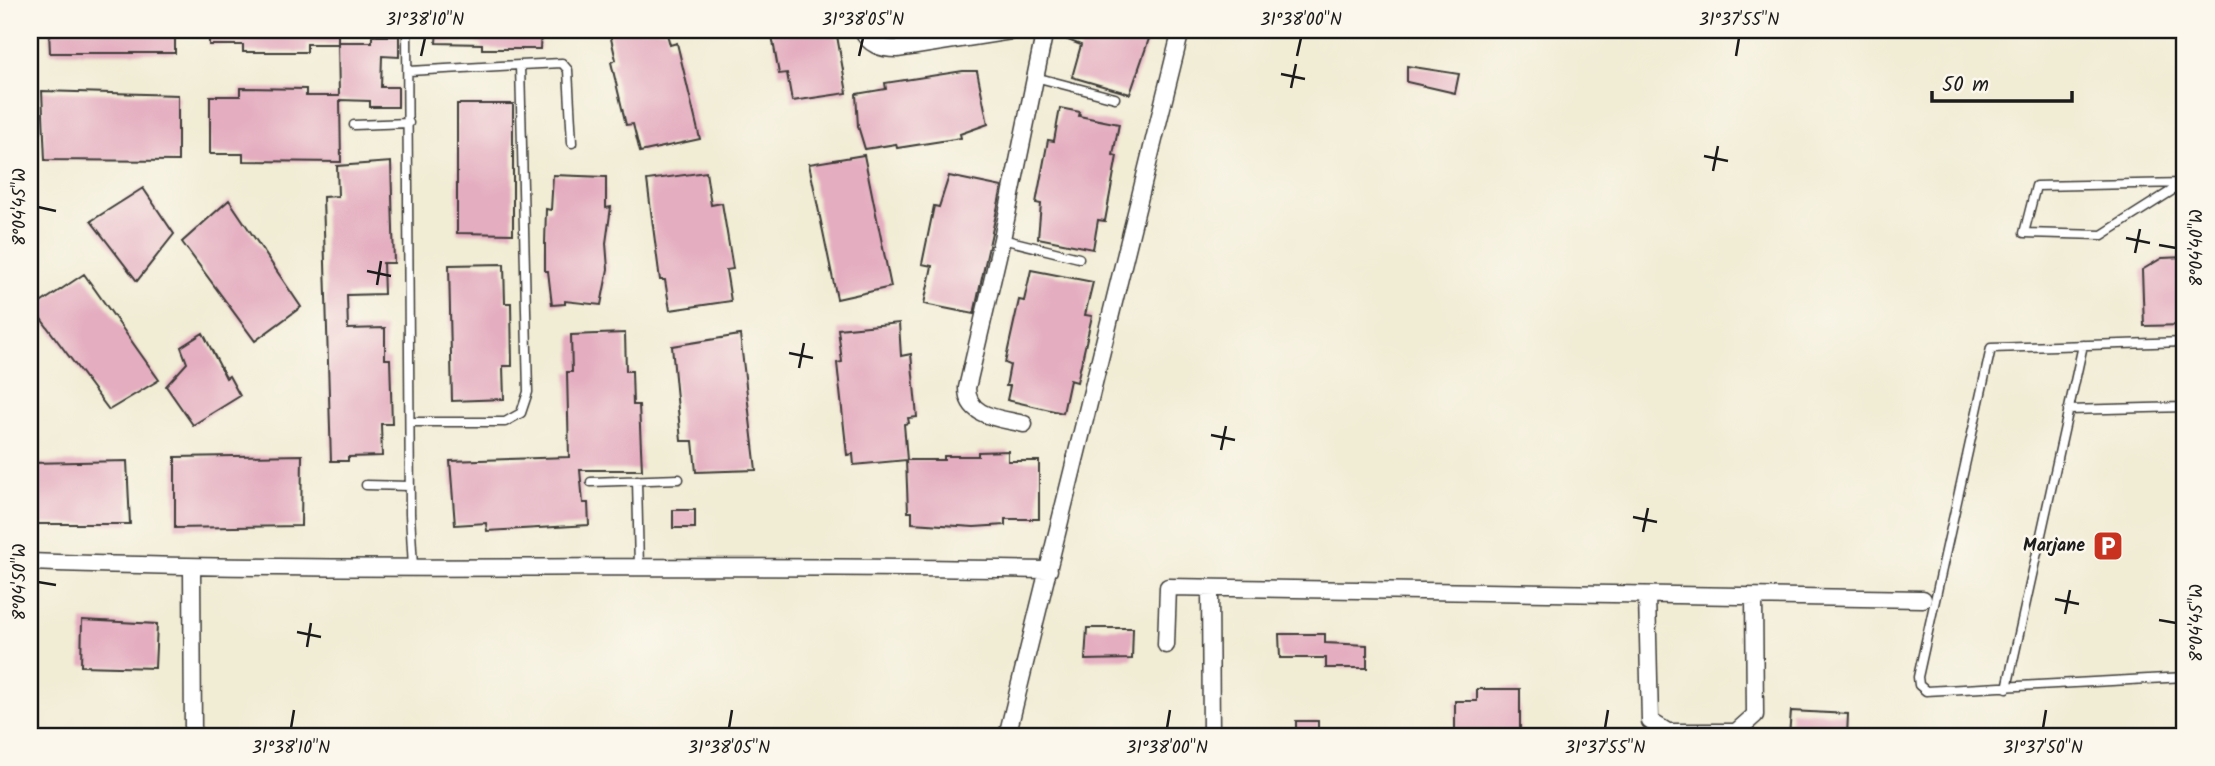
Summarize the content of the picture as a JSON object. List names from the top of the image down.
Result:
{
  "places": {
    "parking": ["Marjane"]
  },
  "scale_bar": "50 m",
  "coordinates": [
    "31°38'10\"N",
    "31°38'05\"N",
    "31°38'00\"N",
    "31°37'55\"N",
    "8°04'45\"W",
    "8°04'40\"W",
    "8°04'50\"W",
    "31°37'50\"N"
  ]
}
